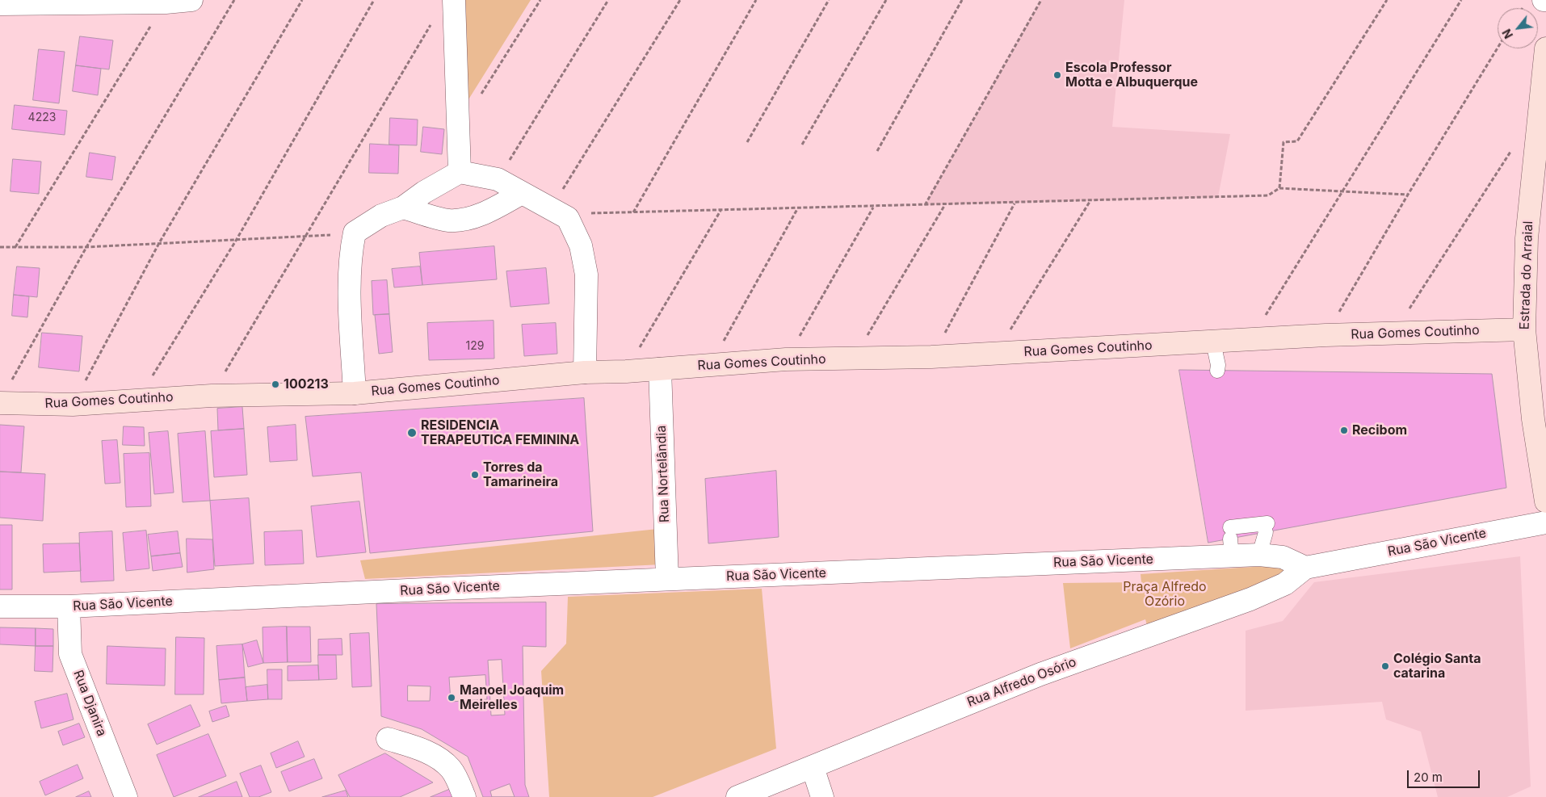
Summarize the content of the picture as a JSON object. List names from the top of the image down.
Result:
{
  "streets": {
    "street": [
      "Estrada do Arraial",
      "Rua Gomes Coutinho",
      "Rua Nortelândia",
      "Rua São Vicente",
      "Rua Alfredo Osório",
      "Rua Djanira"
    ]
  },
  "crossings": [
    ["Estrada do Arraial", "Rua Gomes Coutinho"],
    ["Rua Gomes Coutinho", "Rua Nortelândia"],
    ["Rua Nortelândia", "Rua São Vicente"],
    ["Rua São Vicente", "Rua Alfredo Osório"],
    ["Rua São Vicente", "Rua Djanira"]
  ],
  "parks": ["Praça Alfredo Ozório"],
  "places": [
    "Escola Professor Motta e Albuquerque",
    "100213",
    "Recibom",
    "RESIDENCIA TERAPEUTICA FEMININA",
    "Torres da Tamarineira",
    "Colégio Santa catarina",
    "Manoel Joaquim Meirelles"
  ],
  "house_numbers": ["4223", "129"],
  "scale_bar": "20 m",
  "north": "bottom left"
}
